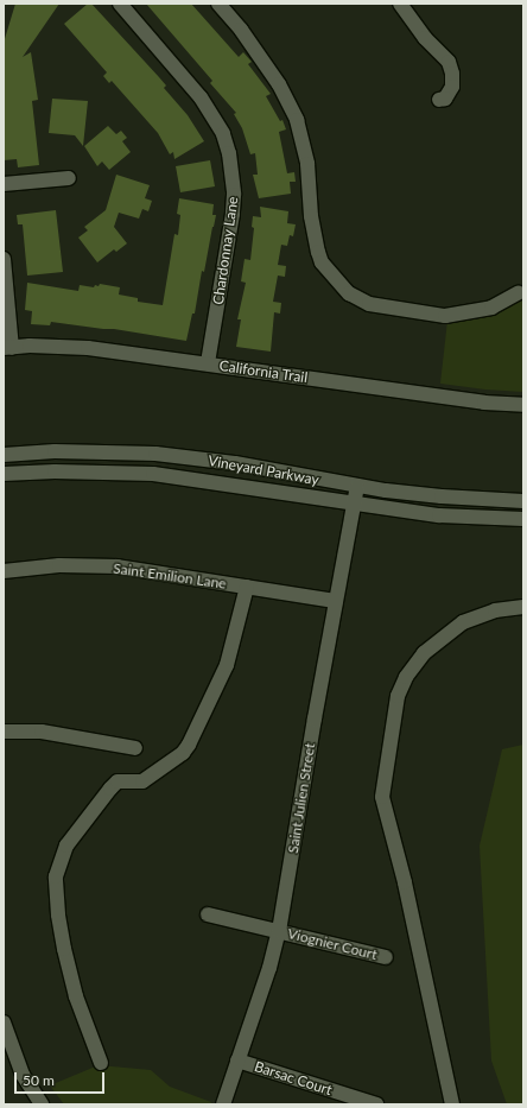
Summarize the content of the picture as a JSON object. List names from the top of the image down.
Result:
{
  "streets": {
    "street": [
      "Chardonnay Lane",
      "California Trail",
      "Vineyard Parkway",
      "Saint Emilion Lane",
      "Saint Julien Street",
      "Viognier Court",
      "Barsac Court"
    ]
  },
  "crossings": [
    ["Chardonnay Lane", "California Trail"],
    ["Vineyard Parkway", "Saint Julien Street"],
    ["Saint Emilion Lane", "Saint Julien Street"],
    ["Saint Julien Street", "Viognier Court"],
    ["Saint Julien Street", "Barsac Court"]
  ],
  "scale_bar": "50 m"
}
